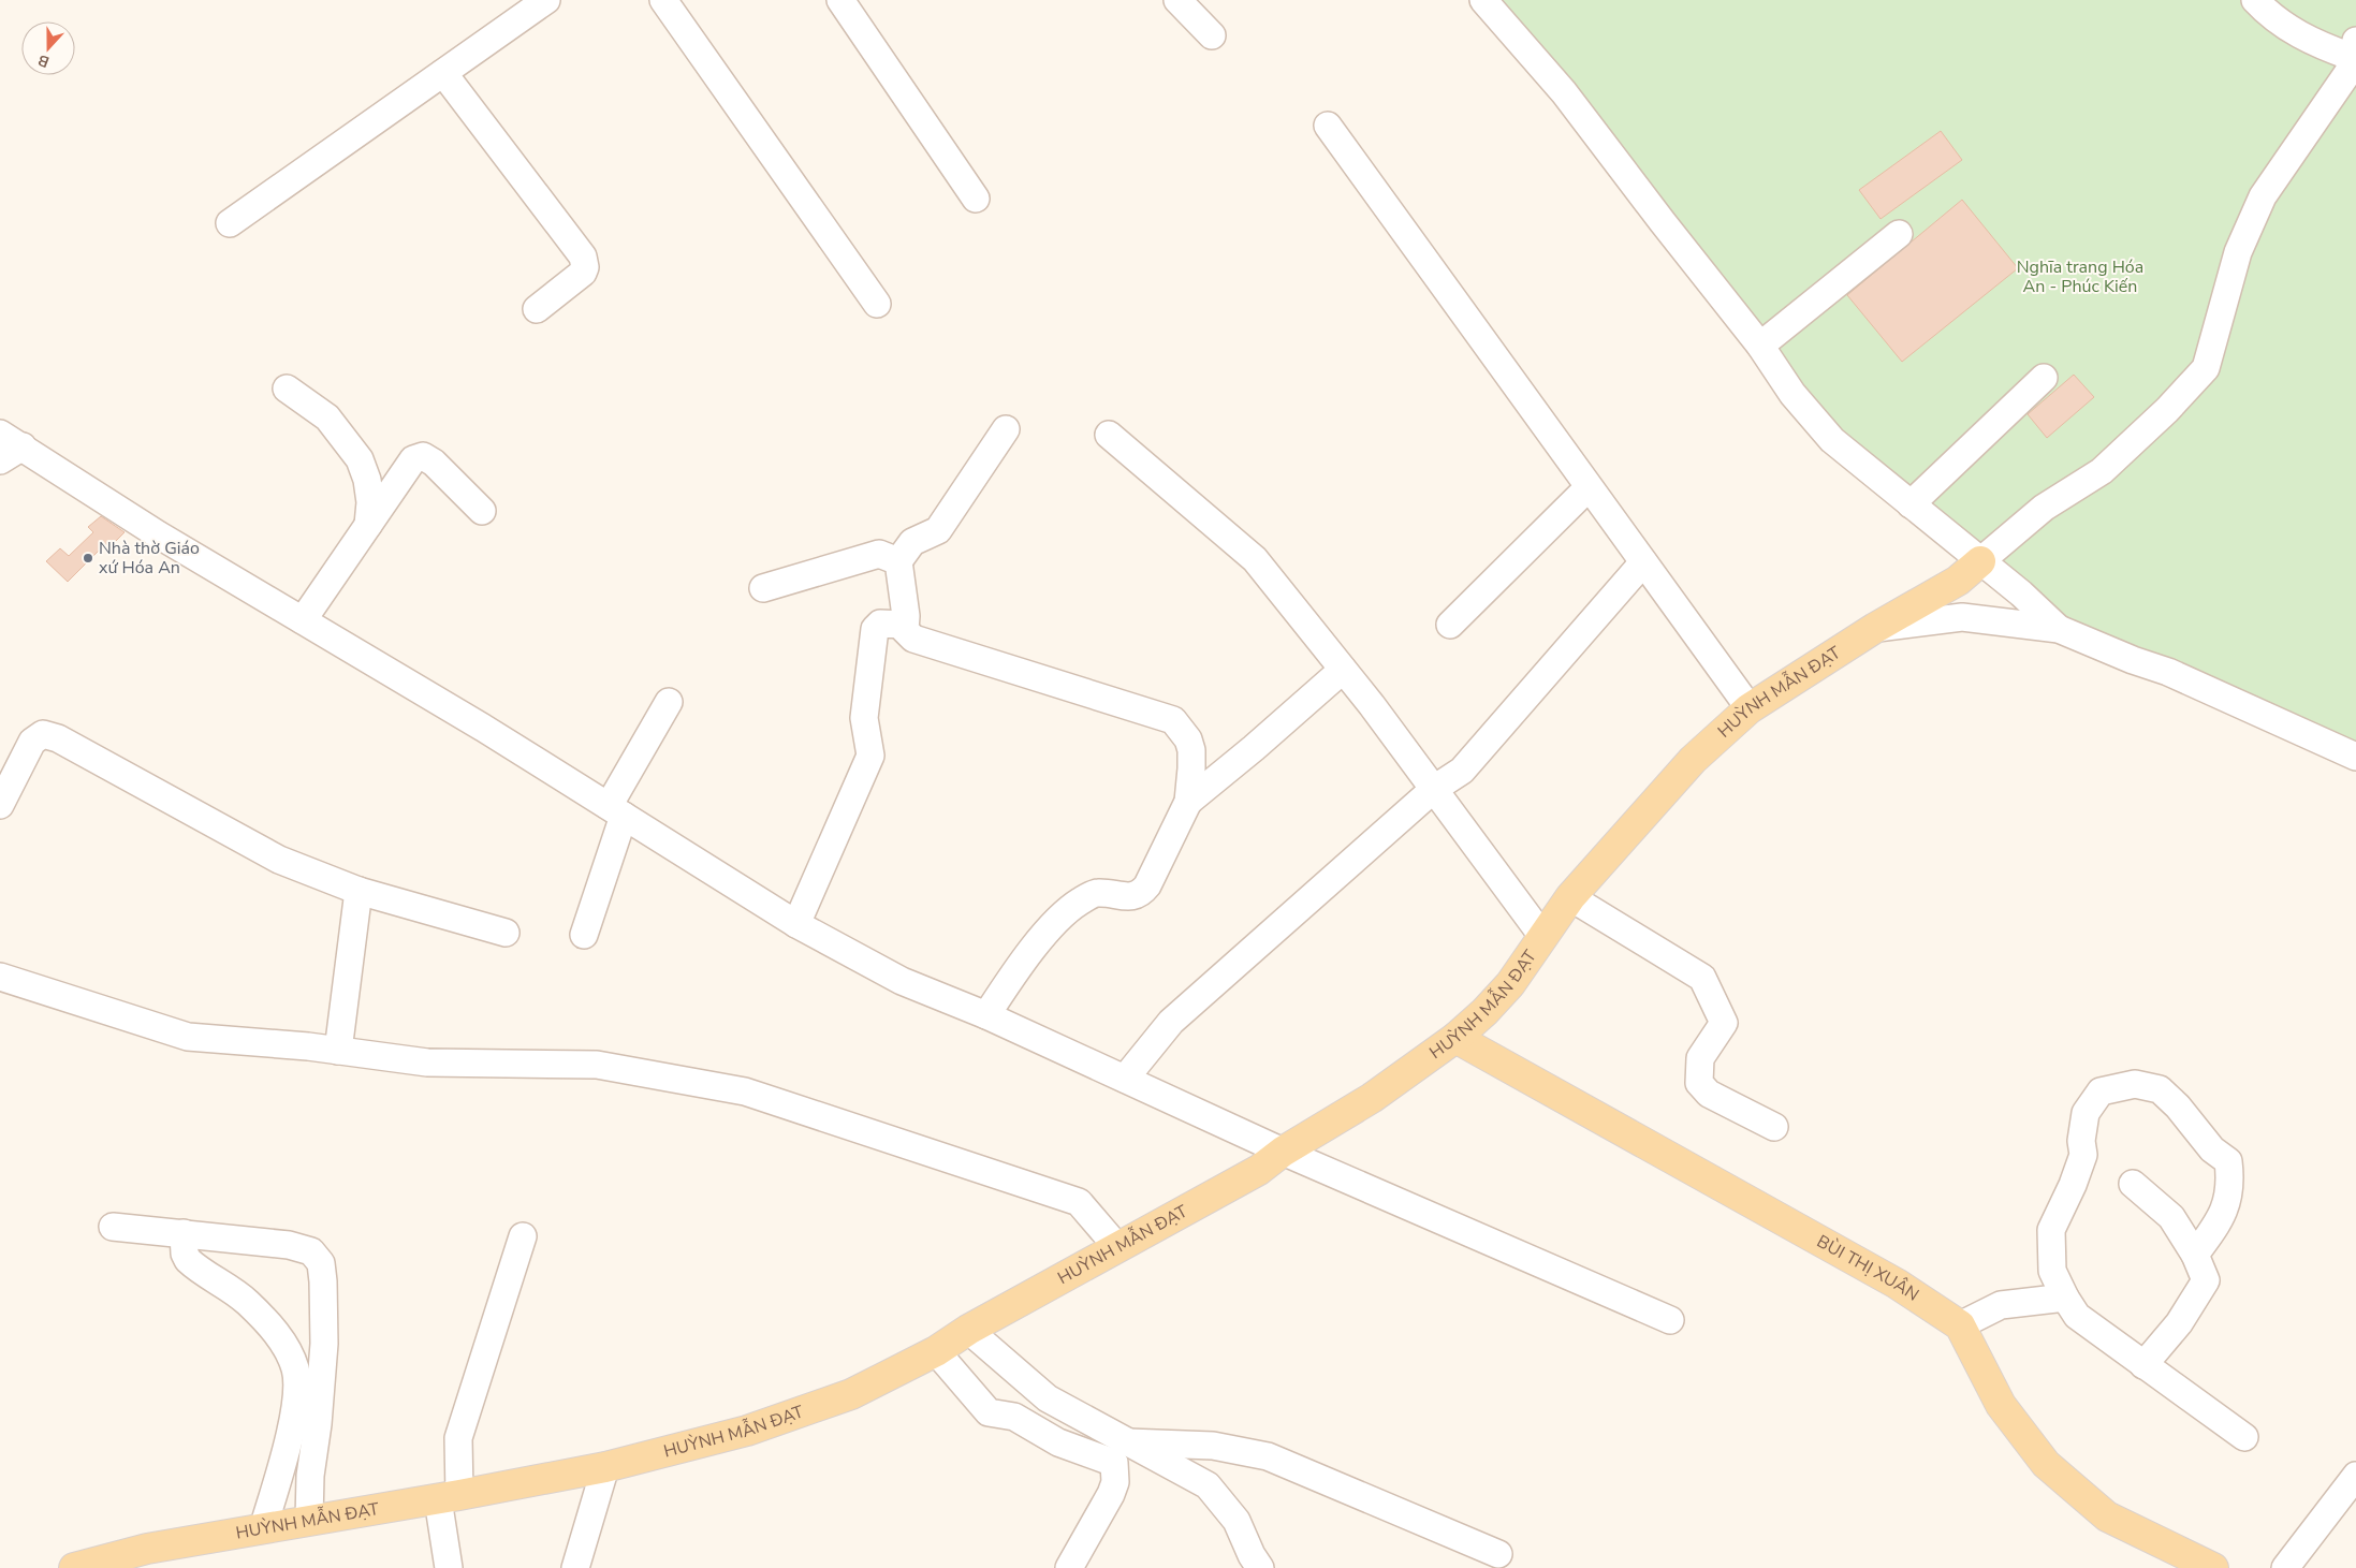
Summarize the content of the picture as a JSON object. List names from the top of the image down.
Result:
{
  "streets": {
    "main road": ["HUỲNH MẪN ĐẠT", "BÙI THỊ XUÂN"]
  },
  "crossings": [
    ["HUỲNH MẪN ĐẠT", "BÙI THỊ XUÂN"]
  ],
  "parks": ["Nghĩa trang Hóa An - Phúc Kiến"],
  "places": ["Nhà thờ Giáo xứ Hóa An"],
  "north": "bottom"
}
